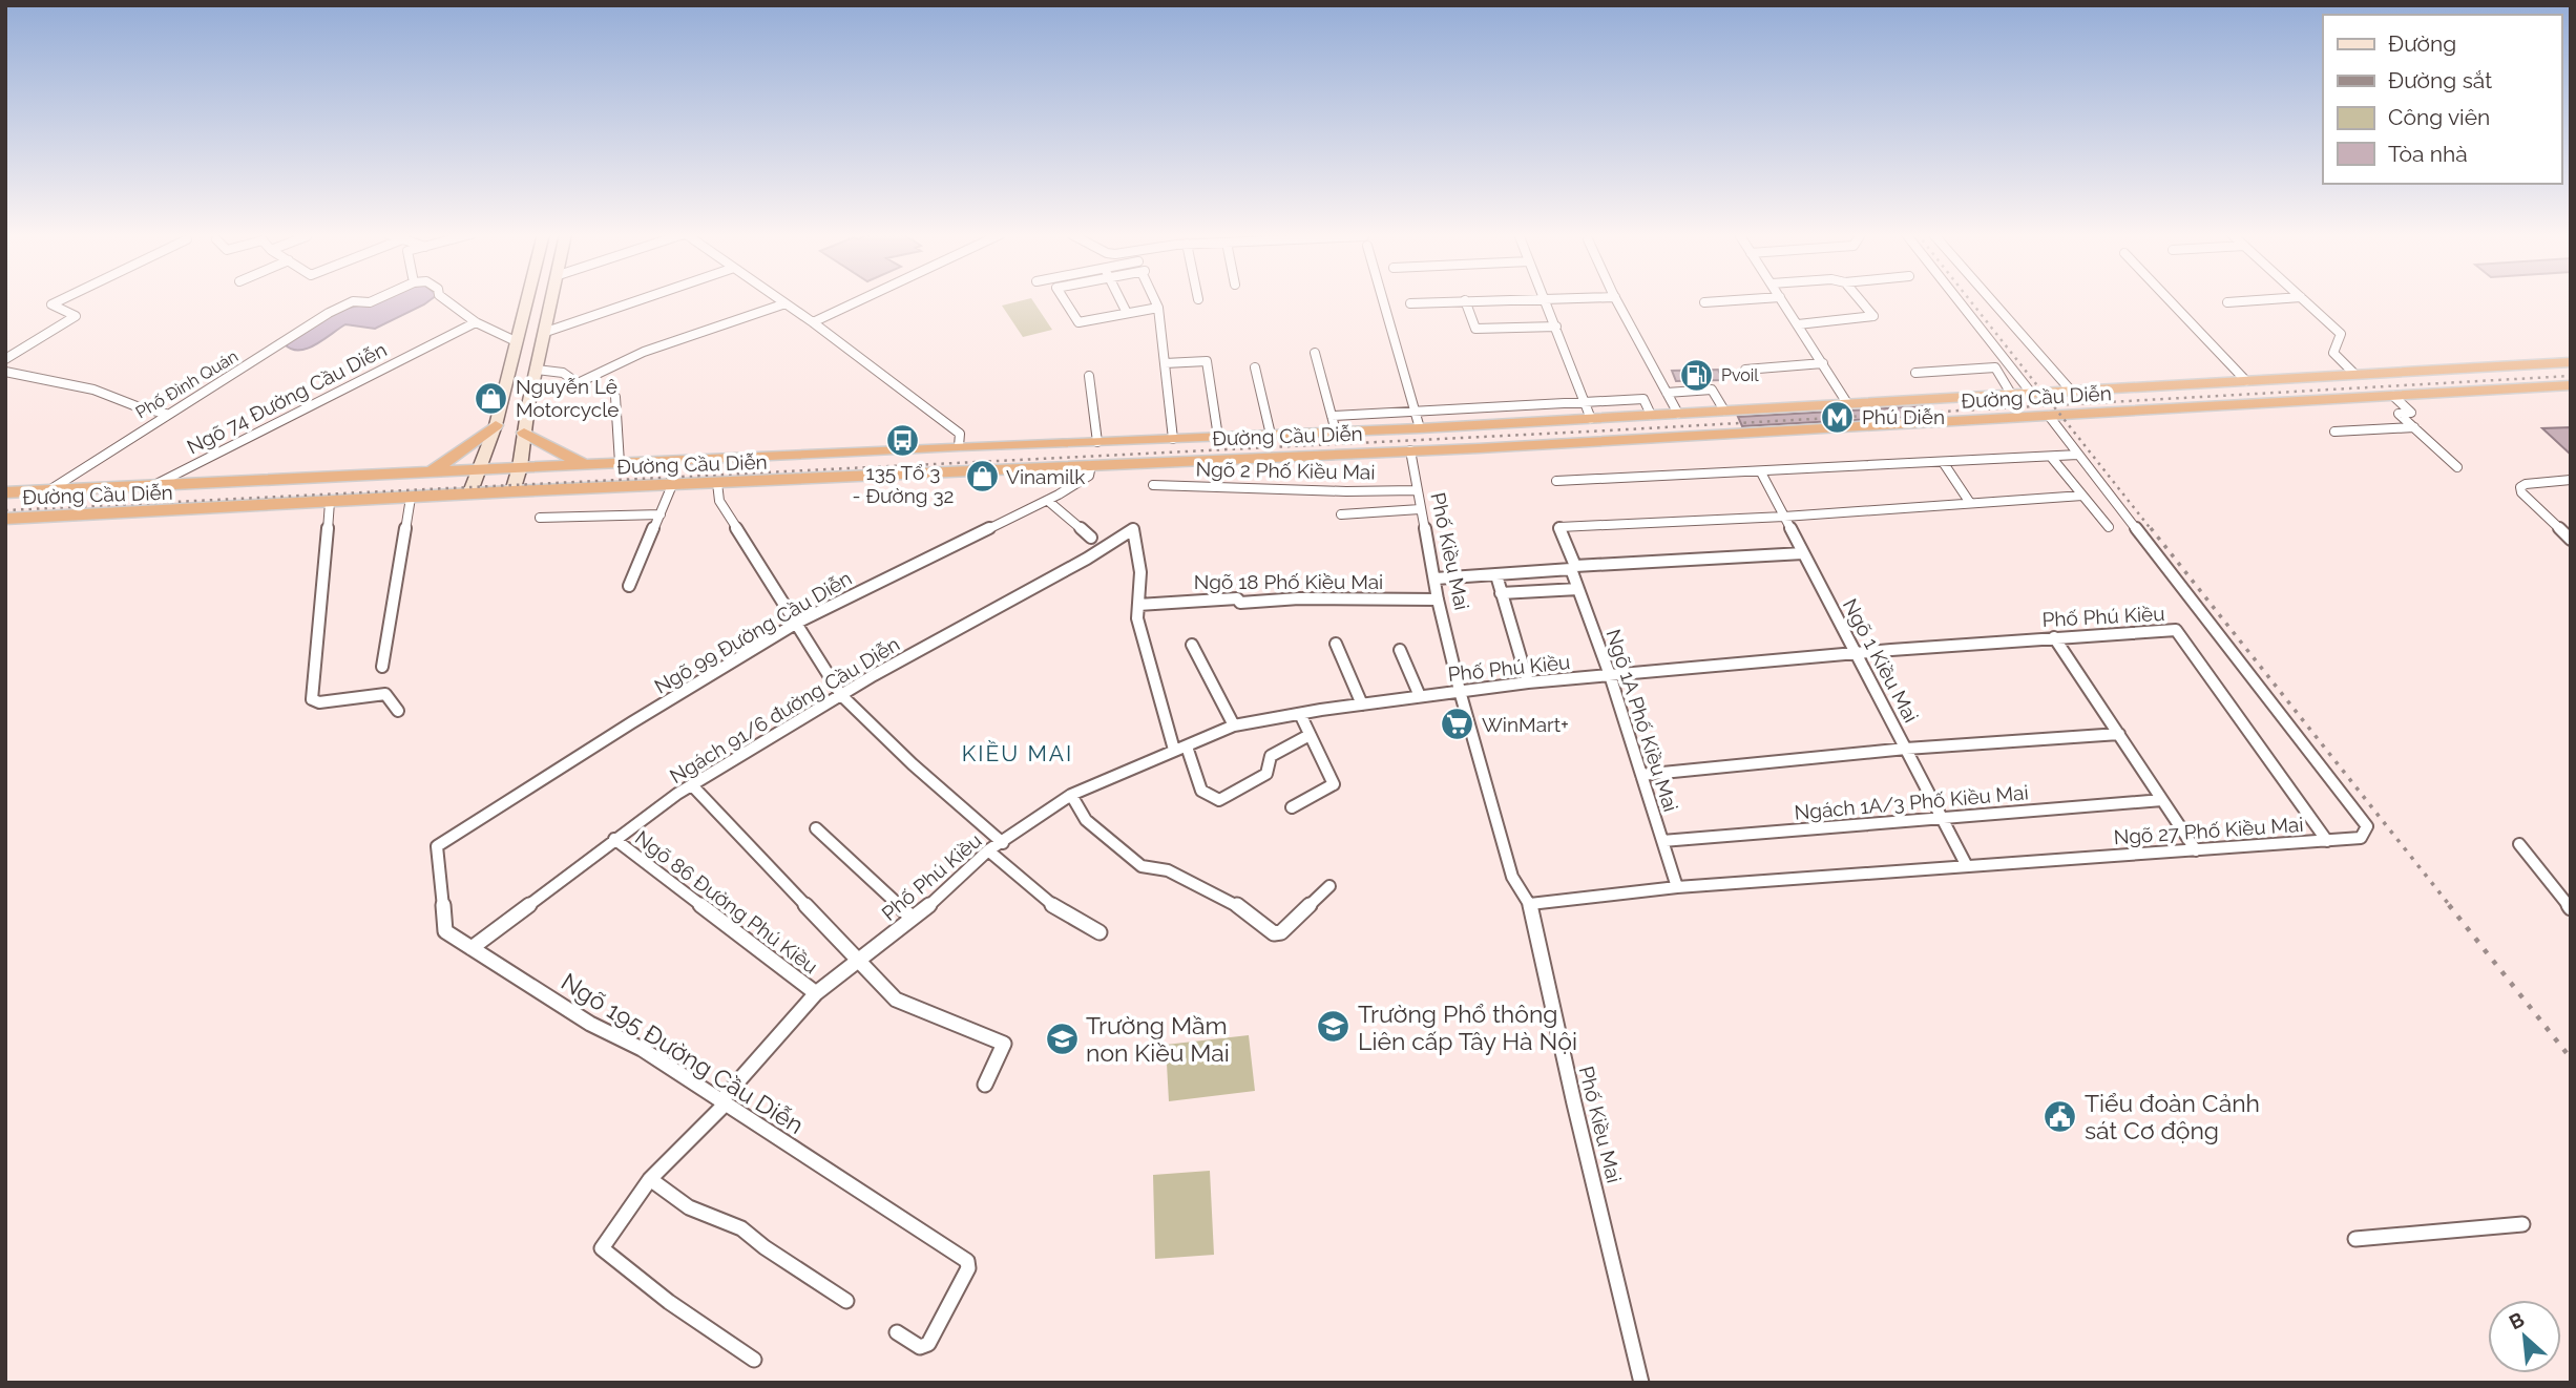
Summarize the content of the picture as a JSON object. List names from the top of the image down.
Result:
{
  "streets": {
    "highway": ["Đường Cầu Diễn"],
    "street": [
      "Phố Đình Quán",
      "Ngõ 74 Đường Cầu Diễn",
      "Ngõ 2 Phố Kiều Mai",
      "Phố Kiều Mai",
      "Ngõ 18 Phố Kiều Mai",
      "Phố Phú Kiều",
      "Ngõ 99 Đường Cầu Diễn",
      "Ngõ 1 Kiều Mai",
      "Ngách 91/6 đường Cầu Diễn",
      "Ngõ 1A Phố Kiều Mai",
      "Ngách 1A/3 Phố Kiều Mai",
      "Ngõ 27 Phố Kiều Mai",
      "Ngõ 86 Đường Phú Kiều",
      "Ngõ 195 Đường Cầu Diễn"
    ]
  },
  "crossings": [
    ["Phố Đình Quán", "Đường Cầu Diễn"],
    ["Đường Cầu Diễn", "Ngõ 74 Đường Cầu Diễn"],
    ["Đường Cầu Diễn", "Phố Kiều Mai"],
    ["Đường Cầu Diễn", "Ngõ 99 Đường Cầu Diễn"],
    ["Đường Cầu Diễn", "Ngõ 27 Phố Kiều Mai"],
    ["Ngõ 2 Phố Kiều Mai", "Phố Kiều Mai"],
    ["Phố Kiều Mai", "Ngõ 18 Phố Kiều Mai"],
    ["Phố Kiều Mai", "Phố Phú Kiều"],
    ["Phố Kiều Mai", "Ngõ 27 Phố Kiều Mai"],
    ["Ngõ 18 Phố Kiều Mai", "Ngách 91/6 đường Cầu Diễn"],
    ["Phố Phú Kiều", "Ngõ 1 Kiều Mai"],
    ["Phố Phú Kiều", "Ngõ 1A Phố Kiều Mai"],
    ["Phố Phú Kiều", "Ngõ 27 Phố Kiều Mai"],
    ["Phố Phú Kiều", "Ngõ 86 Đường Phú Kiều"],
    ["Phố Phú Kiều", "Ngõ 195 Đường Cầu Diễn"],
    ["Ngõ 99 Đường Cầu Diễn", "Ngõ 195 Đường Cầu Diễn"],
    ["Ngõ 1 Kiều Mai", "Ngõ 1A Phố Kiều Mai"],
    ["Ngõ 1 Kiều Mai", "Ngách 1A/3 Phố Kiều Mai"],
    ["Ngõ 1 Kiều Mai", "Ngõ 27 Phố Kiều Mai"],
    ["Ngách 91/6 đường Cầu Diễn", "Ngõ 86 Đường Phú Kiều"],
    ["Ngách 91/6 đường Cầu Diễn", "Ngõ 195 Đường Cầu Diễn"],
    ["Ngõ 1A Phố Kiều Mai", "Ngách 1A/3 Phố Kiều Mai"],
    ["Ngõ 1A Phố Kiều Mai", "Ngõ 27 Phố Kiều Mai"]
  ],
  "districts": ["KIỀU MAI"],
  "places": {
    "fuel station": ["Pvoil"],
    "shop": ["Nguyễn Lê Motorcycle", "Vinamilk"],
    "metro station": ["Phú Diễn"],
    "bus stop": ["135 Tổ 3 - Đường 32"],
    "supermarket": ["WinMart+"],
    "school or university": ["Trường Phổ thông Liên cấp Tây Hà Nội", "Trường Mầm non Kiều Mai"],
    "public building": ["Tiểu đoàn Cảnh sát Cơ động"]
  },
  "legend": [
    "Đường",
    "Đường sắt",
    "Công viên",
    "Tòa nhà"
  ],
  "north": "top left"
}
